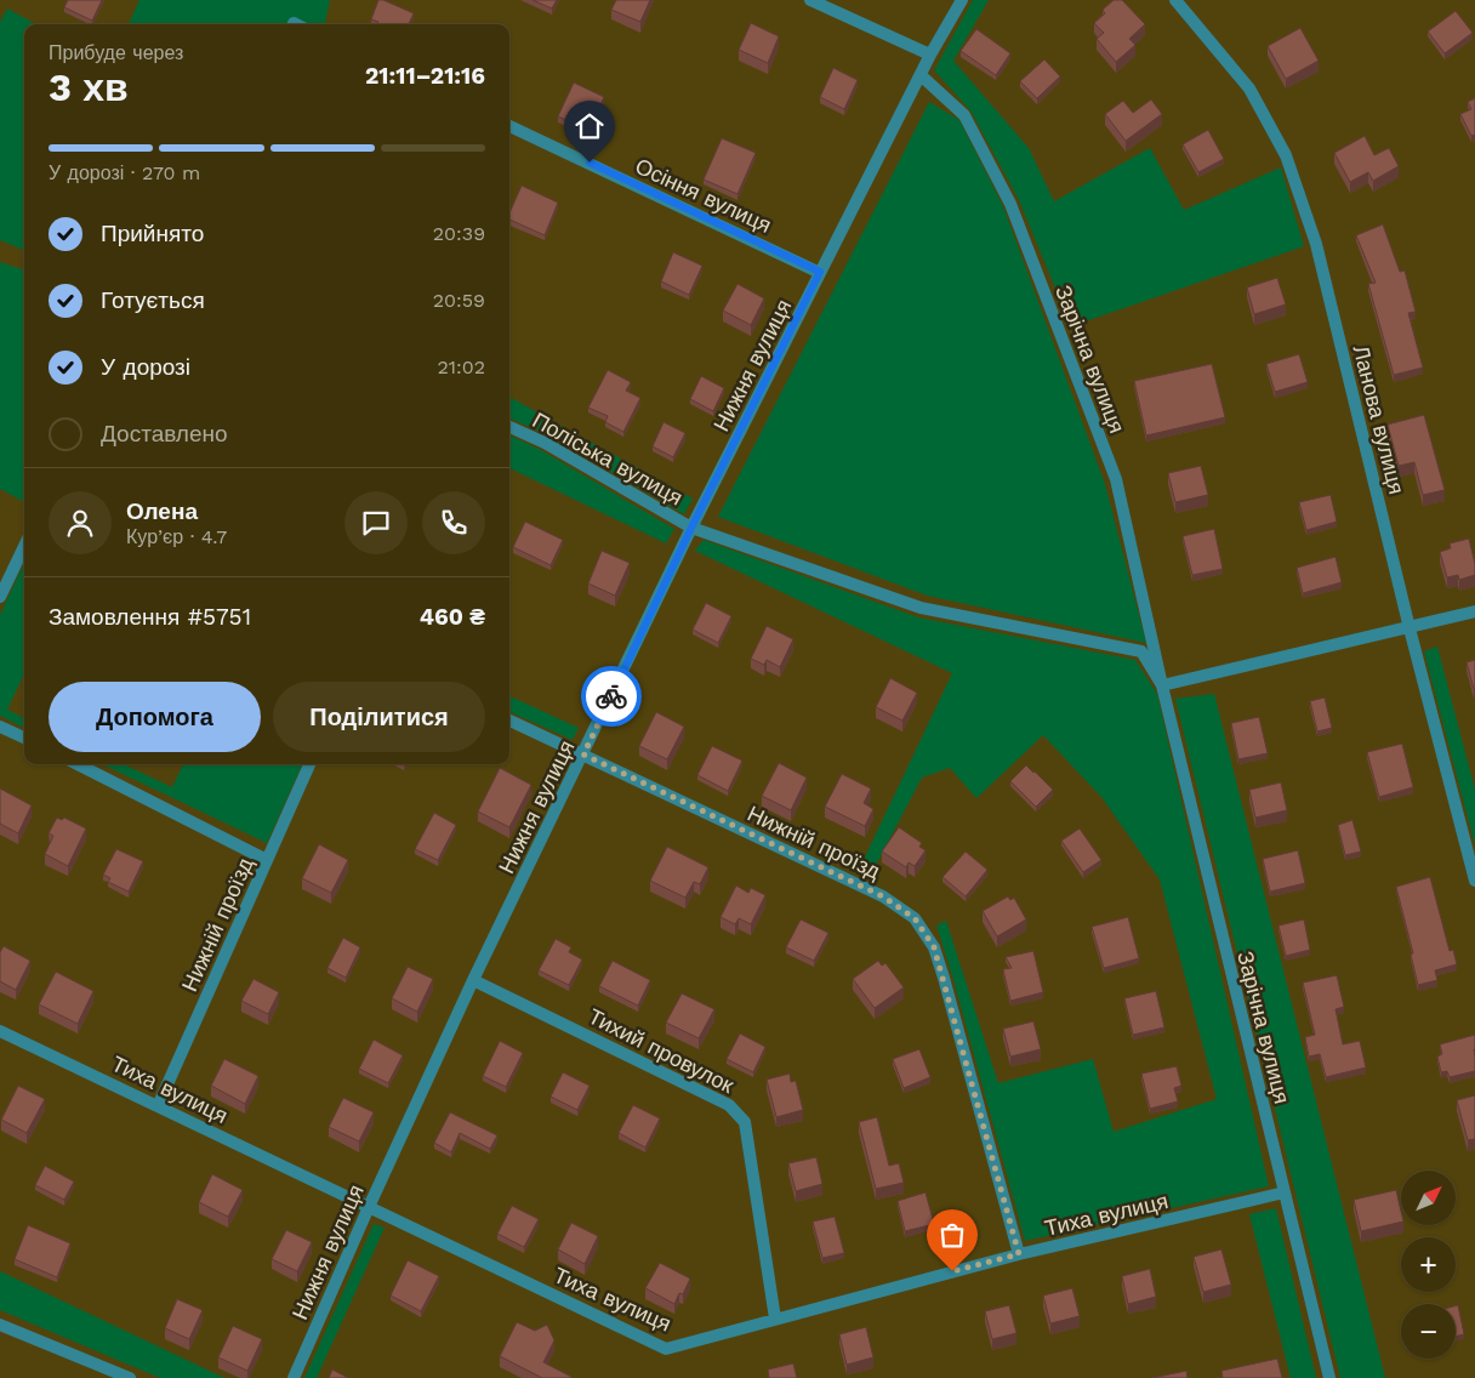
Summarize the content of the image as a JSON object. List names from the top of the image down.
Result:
{
  "streets": {
    "street": [
      "Осіння вулиця",
      "Зарічна вулиця",
      "Нижня вулиця",
      "Ланова вулиця",
      "Поліська вулиця",
      "Нижній проїзд",
      "Тихий провулок",
      "Тиха вулиця"
    ]
  },
  "crossings": [
    ["Осіння вулиця", "Нижня вулиця"],
    ["Зарічна вулиця", "Нижня вулиця"],
    ["Зарічна вулиця", "Поліська вулиця"],
    ["Зарічна вулиця", "Тиха вулиця"],
    ["Нижня вулиця", "Поліська вулиця"],
    ["Нижня вулиця", "Нижній проїзд"],
    ["Нижня вулиця", "Тихий провулок"],
    ["Нижня вулиця", "Тиха вулиця"],
    ["Нижній проїзд", "Тиха вулиця"],
    ["Тихий провулок", "Тиха вулиця"]
  ],
  "north": "top right",
  "page": {
    "heading": ["3 хв", "Прибуде через", "21:11–21:16"],
    "panel": [
      "Олена",
      "Кур’єр · 4.7",
      "Замовлення #5751",
      "460 ₴"
    ],
    "bar": "У дорозі · 270 m",
    "list": [
      ["Прийнято", "20:39"],
      ["Готується", "20:59"],
      ["У дорозі", "21:02"],
      "Доставлено"
    ],
    "buttons": ["Допомога", "Поділитися"],
    "map_buttons": ["+", "−"]
  }
}
